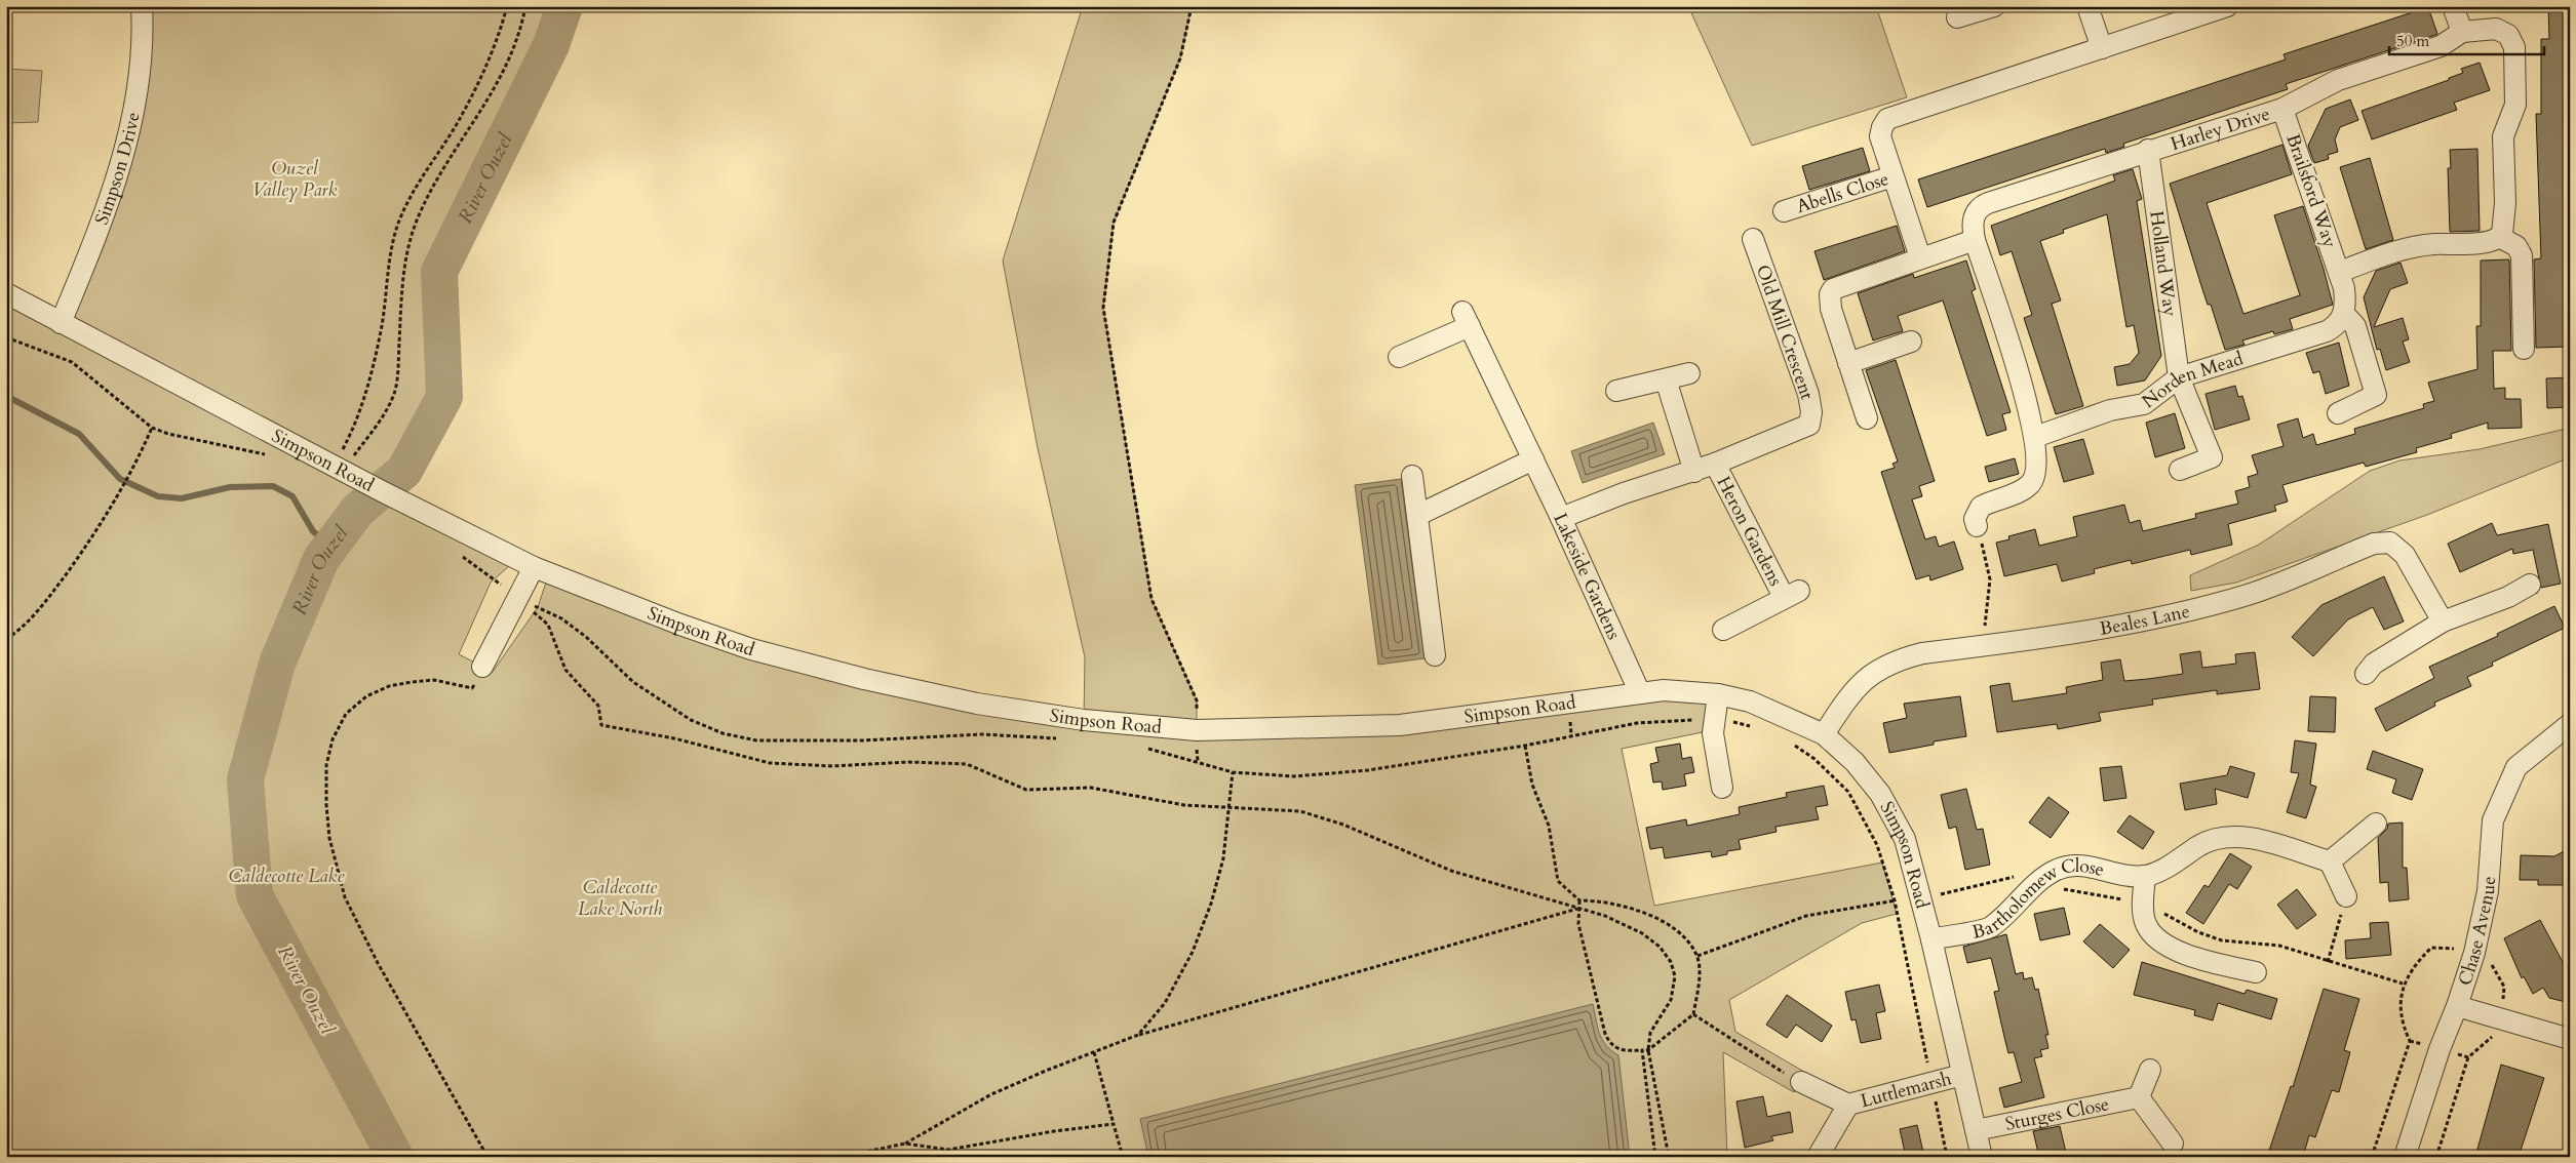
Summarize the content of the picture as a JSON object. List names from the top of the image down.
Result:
{
  "streets": {
    "street": [
      "Harley Drive",
      "Simpson Drive",
      "Brailsford Way",
      "Abells Close",
      "Holland Way",
      "Old Mill Crescent",
      "Norden Mead",
      "Simpson Road",
      "Heron Gardens",
      "Lakeside Gardens",
      "Beales Lane",
      "Bartholomew Close",
      "Chase Avenue",
      "Luttlemarsh",
      "Sturges Close"
    ]
  },
  "crossings": [
    ["Harley Drive", "Brailsford Way"],
    ["Harley Drive", "Holland Way"],
    ["Harley Drive", "Norden Mead"],
    ["Simpson Drive", "Simpson Road"],
    ["Holland Way", "Norden Mead"],
    ["Old Mill Crescent", "Heron Gardens"],
    ["Old Mill Crescent", "Lakeside Gardens"],
    ["Simpson Road", "Lakeside Gardens"],
    ["Simpson Road", "Beales Lane"],
    ["Simpson Road", "Bartholomew Close"],
    ["Simpson Road", "Luttlemarsh"],
    ["Simpson Road", "Sturges Close"]
  ],
  "water": ["River Ouzel"],
  "parks": ["Ouzel Valley Park", "Caldecotte Lake", "Caldecotte Lake North"],
  "scale_bar": "50 m"
}
